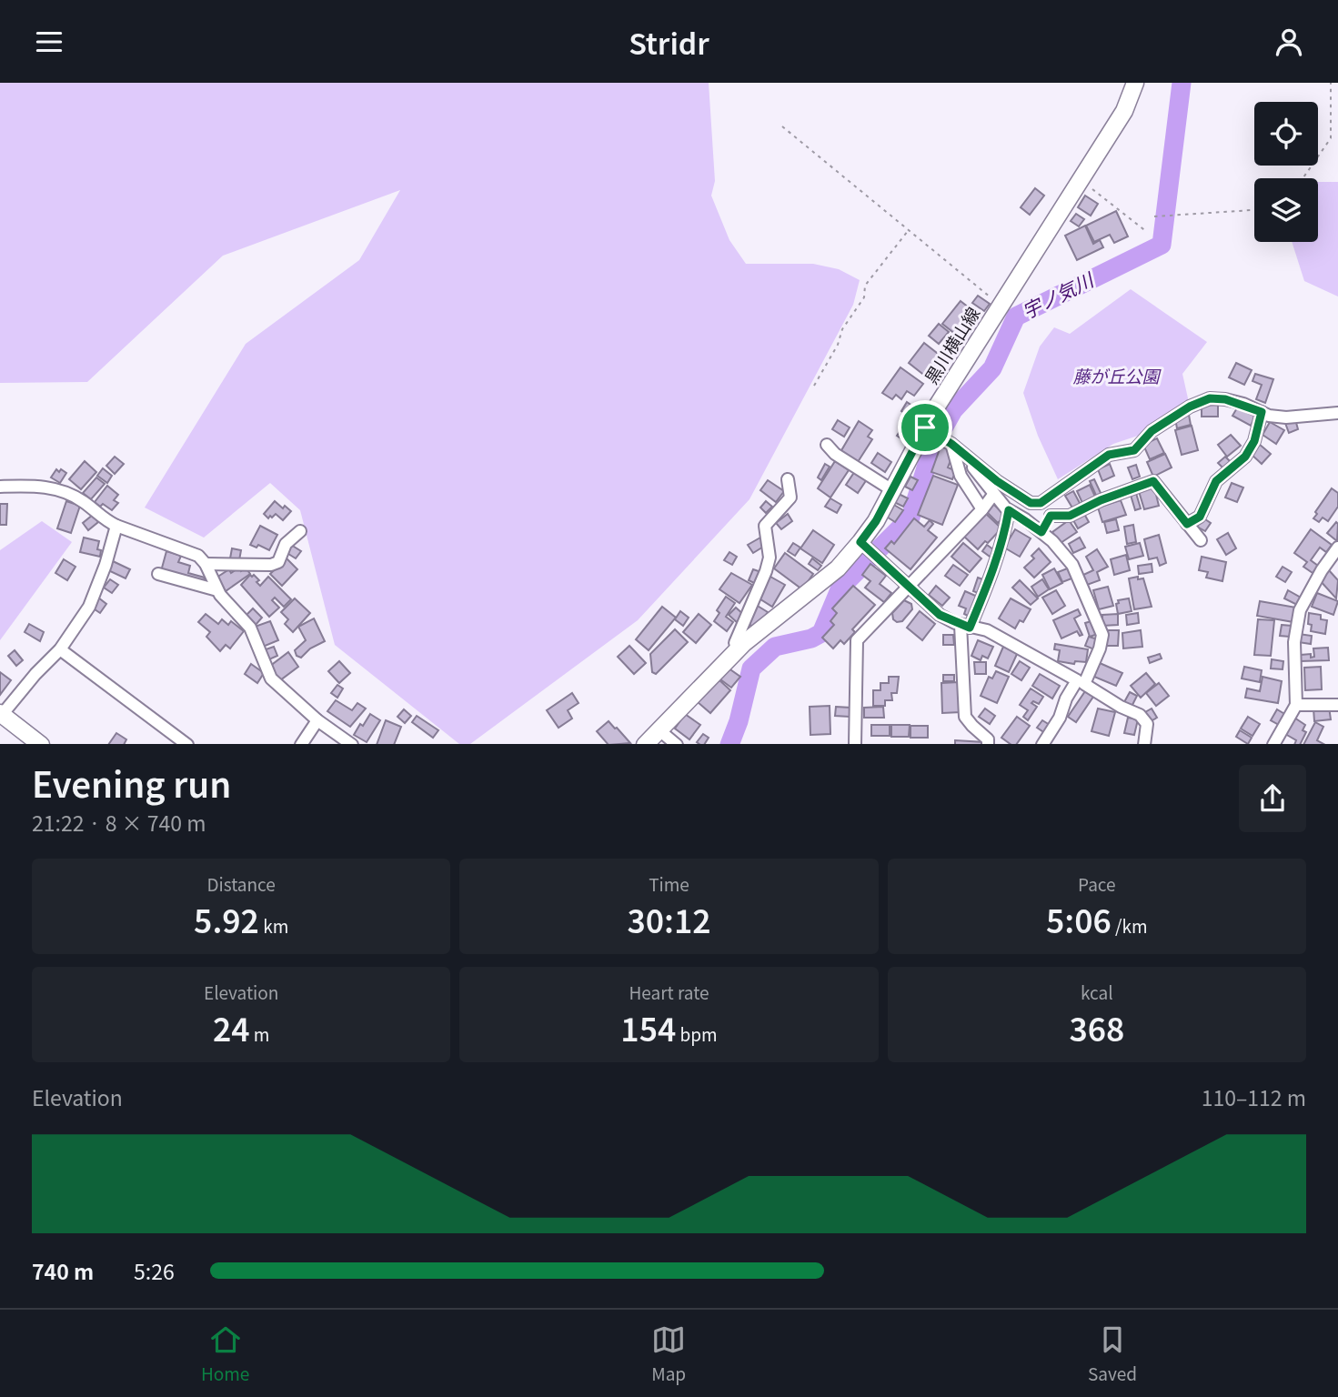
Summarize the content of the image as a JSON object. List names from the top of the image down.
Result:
{
  "streets": {
    "main road": ["黒川横山線"]
  },
  "water": ["宇ノ気川"],
  "parks": ["藤が丘公園"],
  "page": {
    "header": "Stridr",
    "heading": ["Evening run", "21:22 · 8 × 740 m"],
    "stats": [
      ["Distance", "5.92 km"],
      ["Time", "30:12"],
      ["Pace", "5:06 /km"],
      ["Elevation", "24 m"],
      ["Heart rate", "154 bpm"],
      ["kcal", "368"]
    ],
    "chart": ["Elevation", "110–112 m"],
    "list": [
      {
        "name": "740 m",
        "note": "5:26"
      }
    ],
    "tabs": ["Home", "Map", "Saved"]
  }
}
